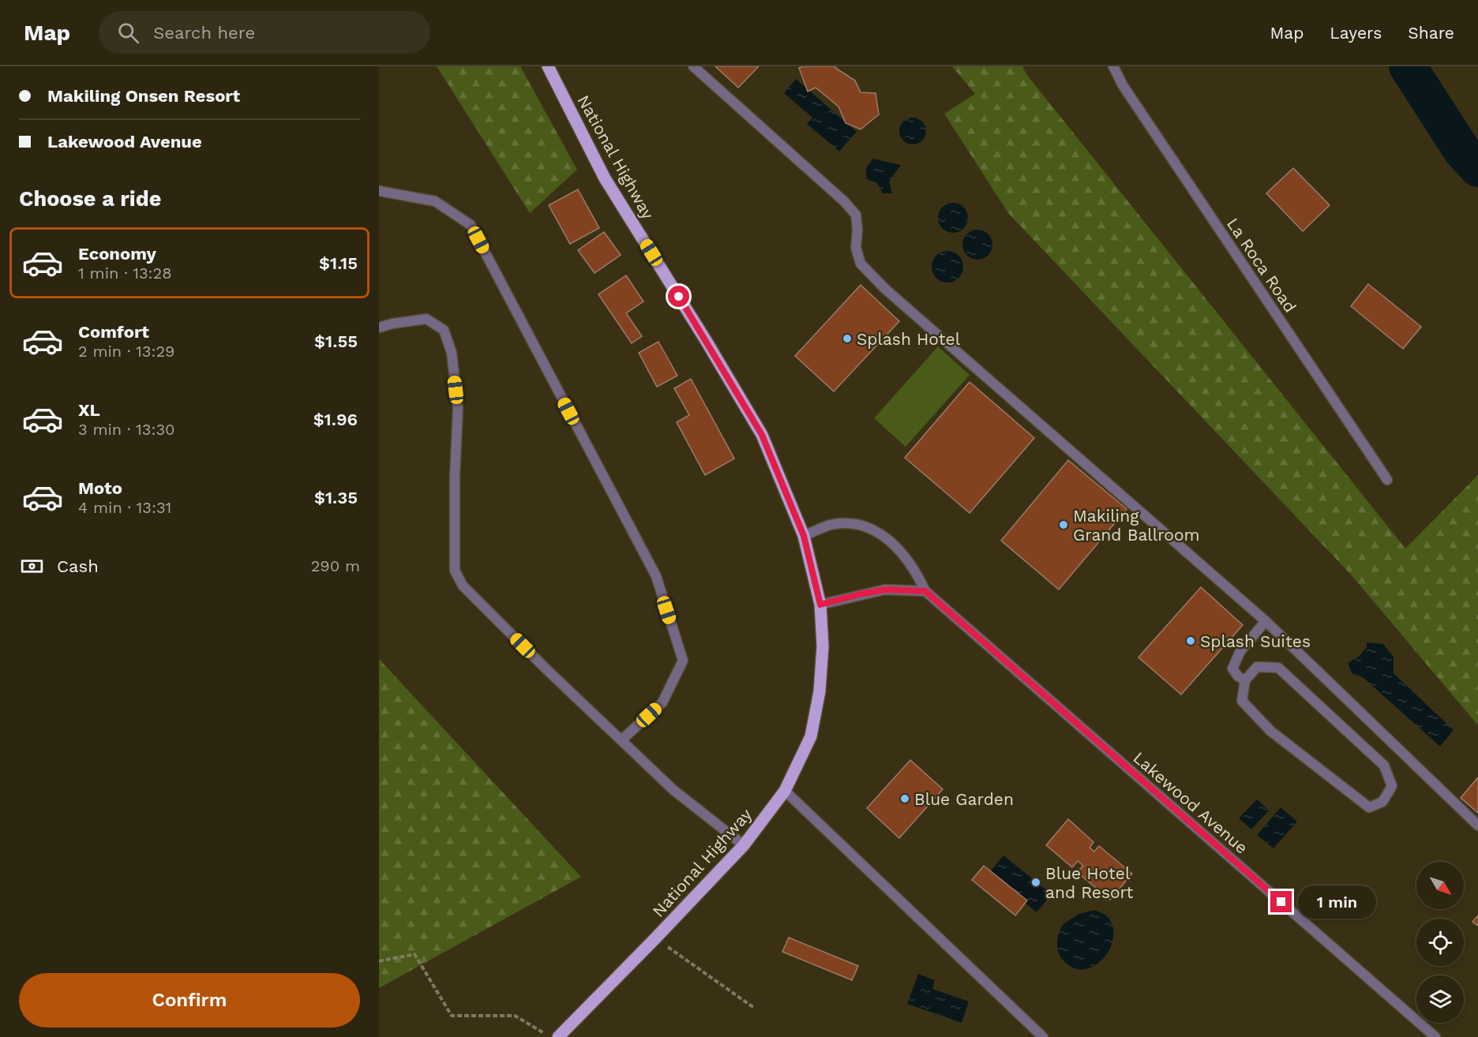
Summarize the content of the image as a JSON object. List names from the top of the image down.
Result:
{
  "streets": {
    "main road": ["National Highway"],
    "street": ["La Roca Road", "Lakewood Avenue"]
  },
  "crossings": [
    ["National Highway", "Lakewood Avenue"]
  ],
  "places": [
    "Splash Hotel",
    "Makiling Grand Ballroom",
    "Splash Suites",
    "Blue Garden",
    "Blue Hotel and Resort"
  ],
  "north": "bottom right",
  "page": {
    "header": "Map",
    "search": "Search here",
    "nav": ["Map", "Layers", "Share"],
    "banner": ["Makiling Onsen Resort", "Lakewood Avenue"],
    "heading": "Choose a ride",
    "list": [
      {
        "name": "Economy",
        "note": "1 min · 13:28",
        "value": "$1.15"
      },
      {
        "name": "Comfort",
        "note": "2 min · 13:29",
        "value": "$1.55"
      },
      {
        "name": "XL",
        "note": "3 min · 13:30",
        "value": "$1.96"
      },
      {
        "name": "Moto",
        "note": "4 min · 13:31",
        "value": "$1.35"
      }
    ],
    "pay": ["Cash", "290 m"],
    "bubble": "1 min",
    "buttons": "Confirm"
  }
}
